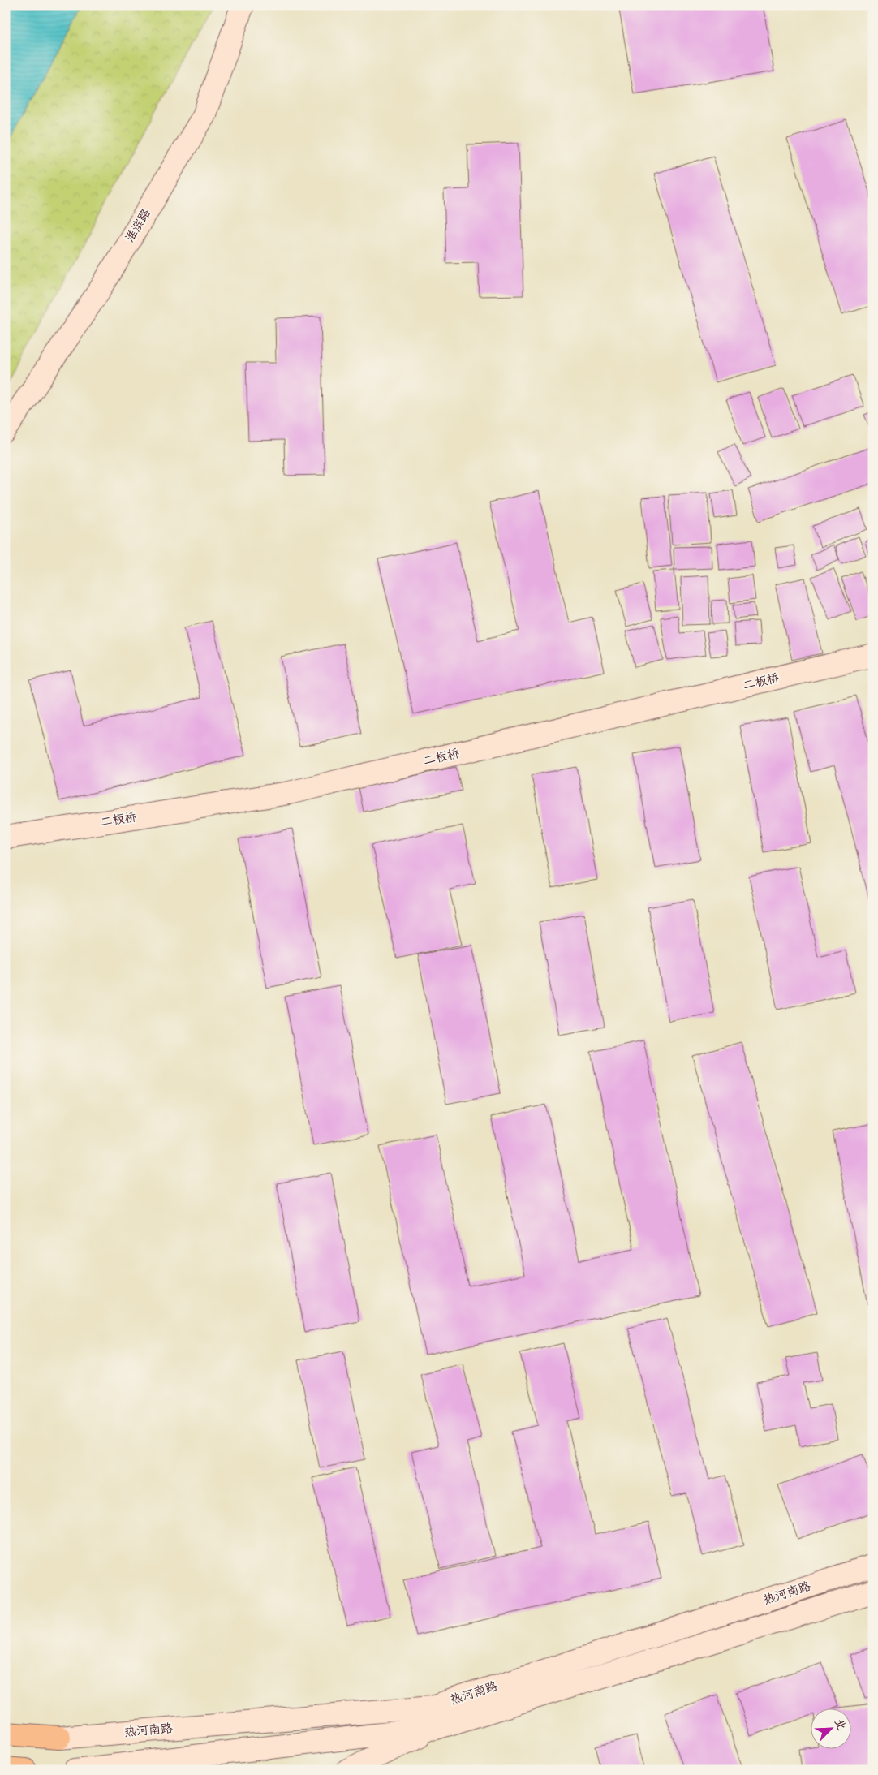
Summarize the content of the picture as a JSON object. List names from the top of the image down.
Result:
{
  "streets": {
    "main road": ["淮滨路", "二板桥", "热河南路"]
  },
  "north": "top right"
}
